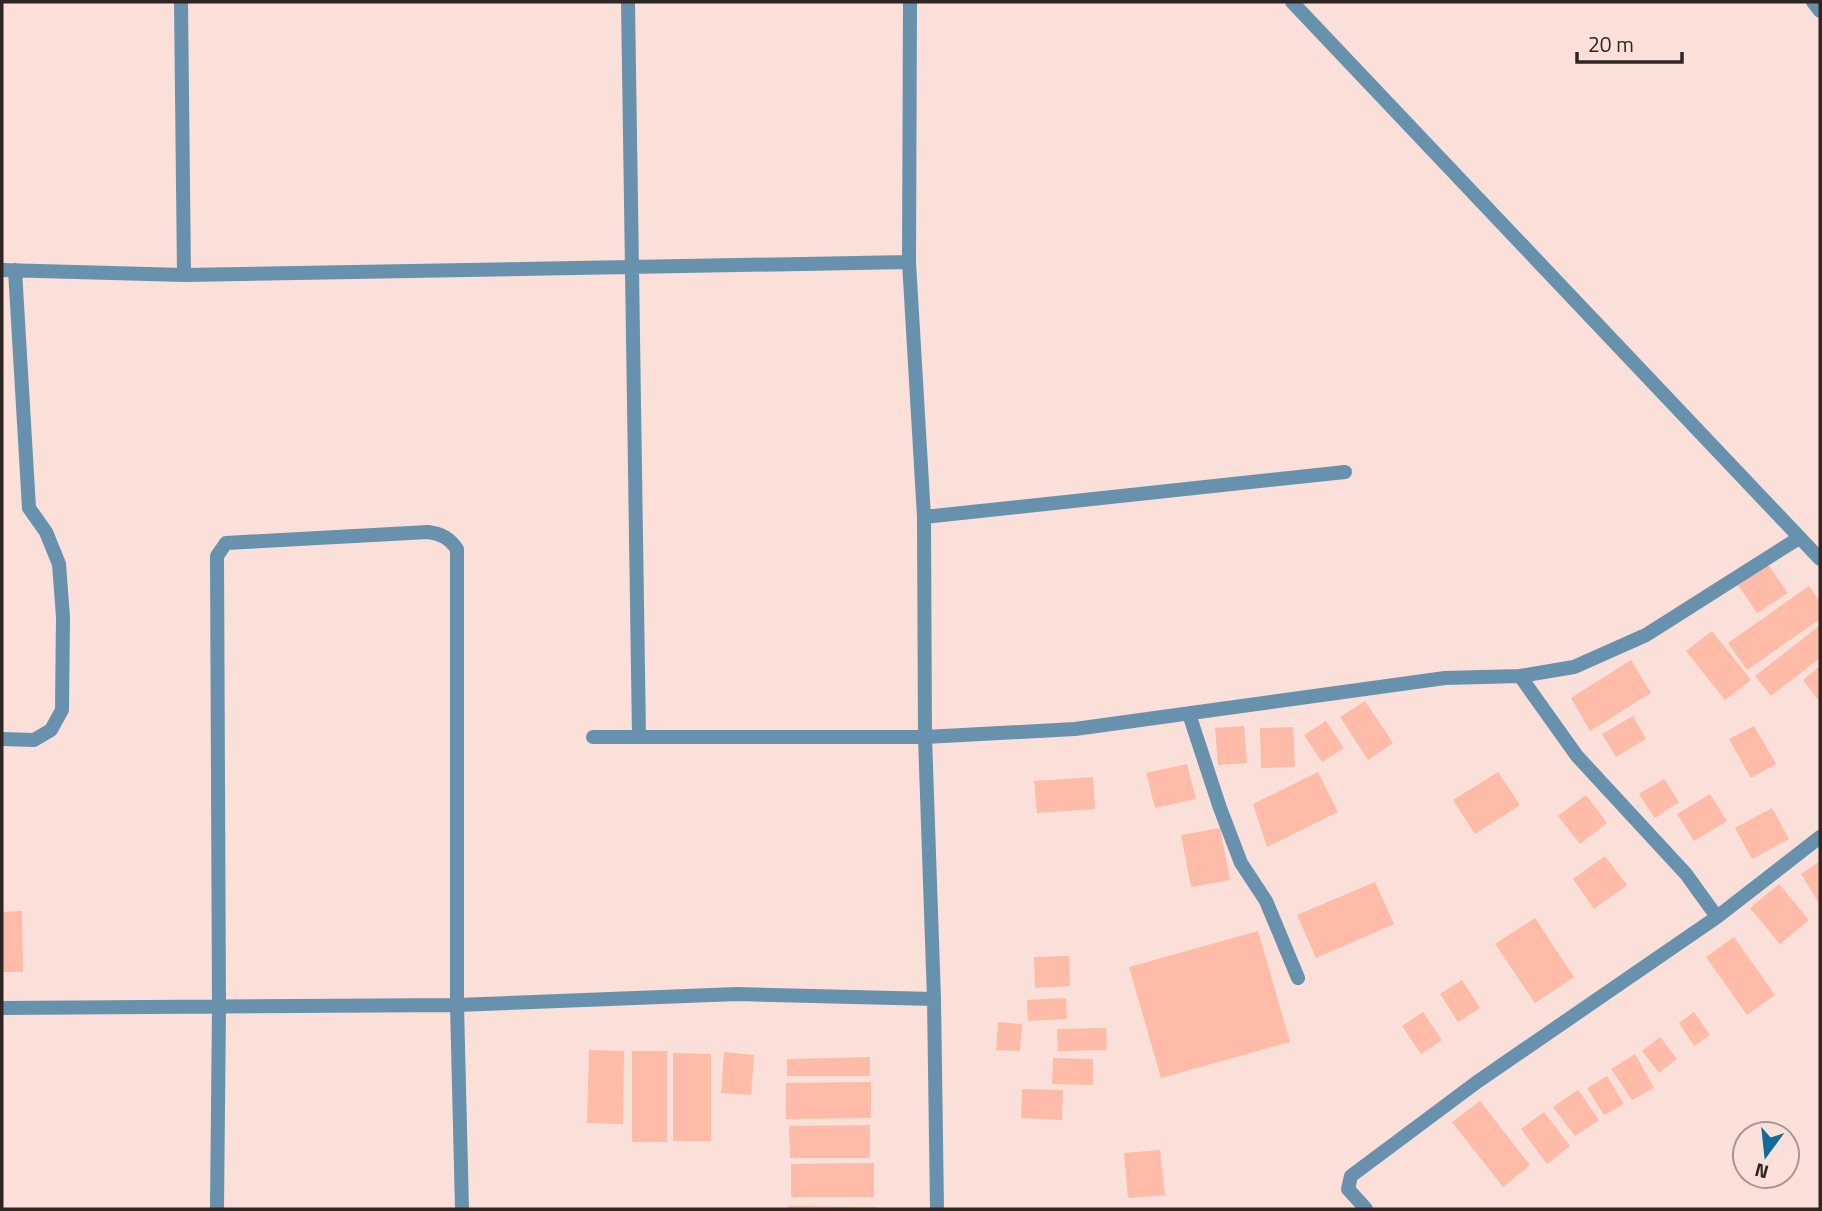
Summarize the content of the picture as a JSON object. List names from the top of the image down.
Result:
{
  "scale_bar": "20 m",
  "north": "bottom"
}
